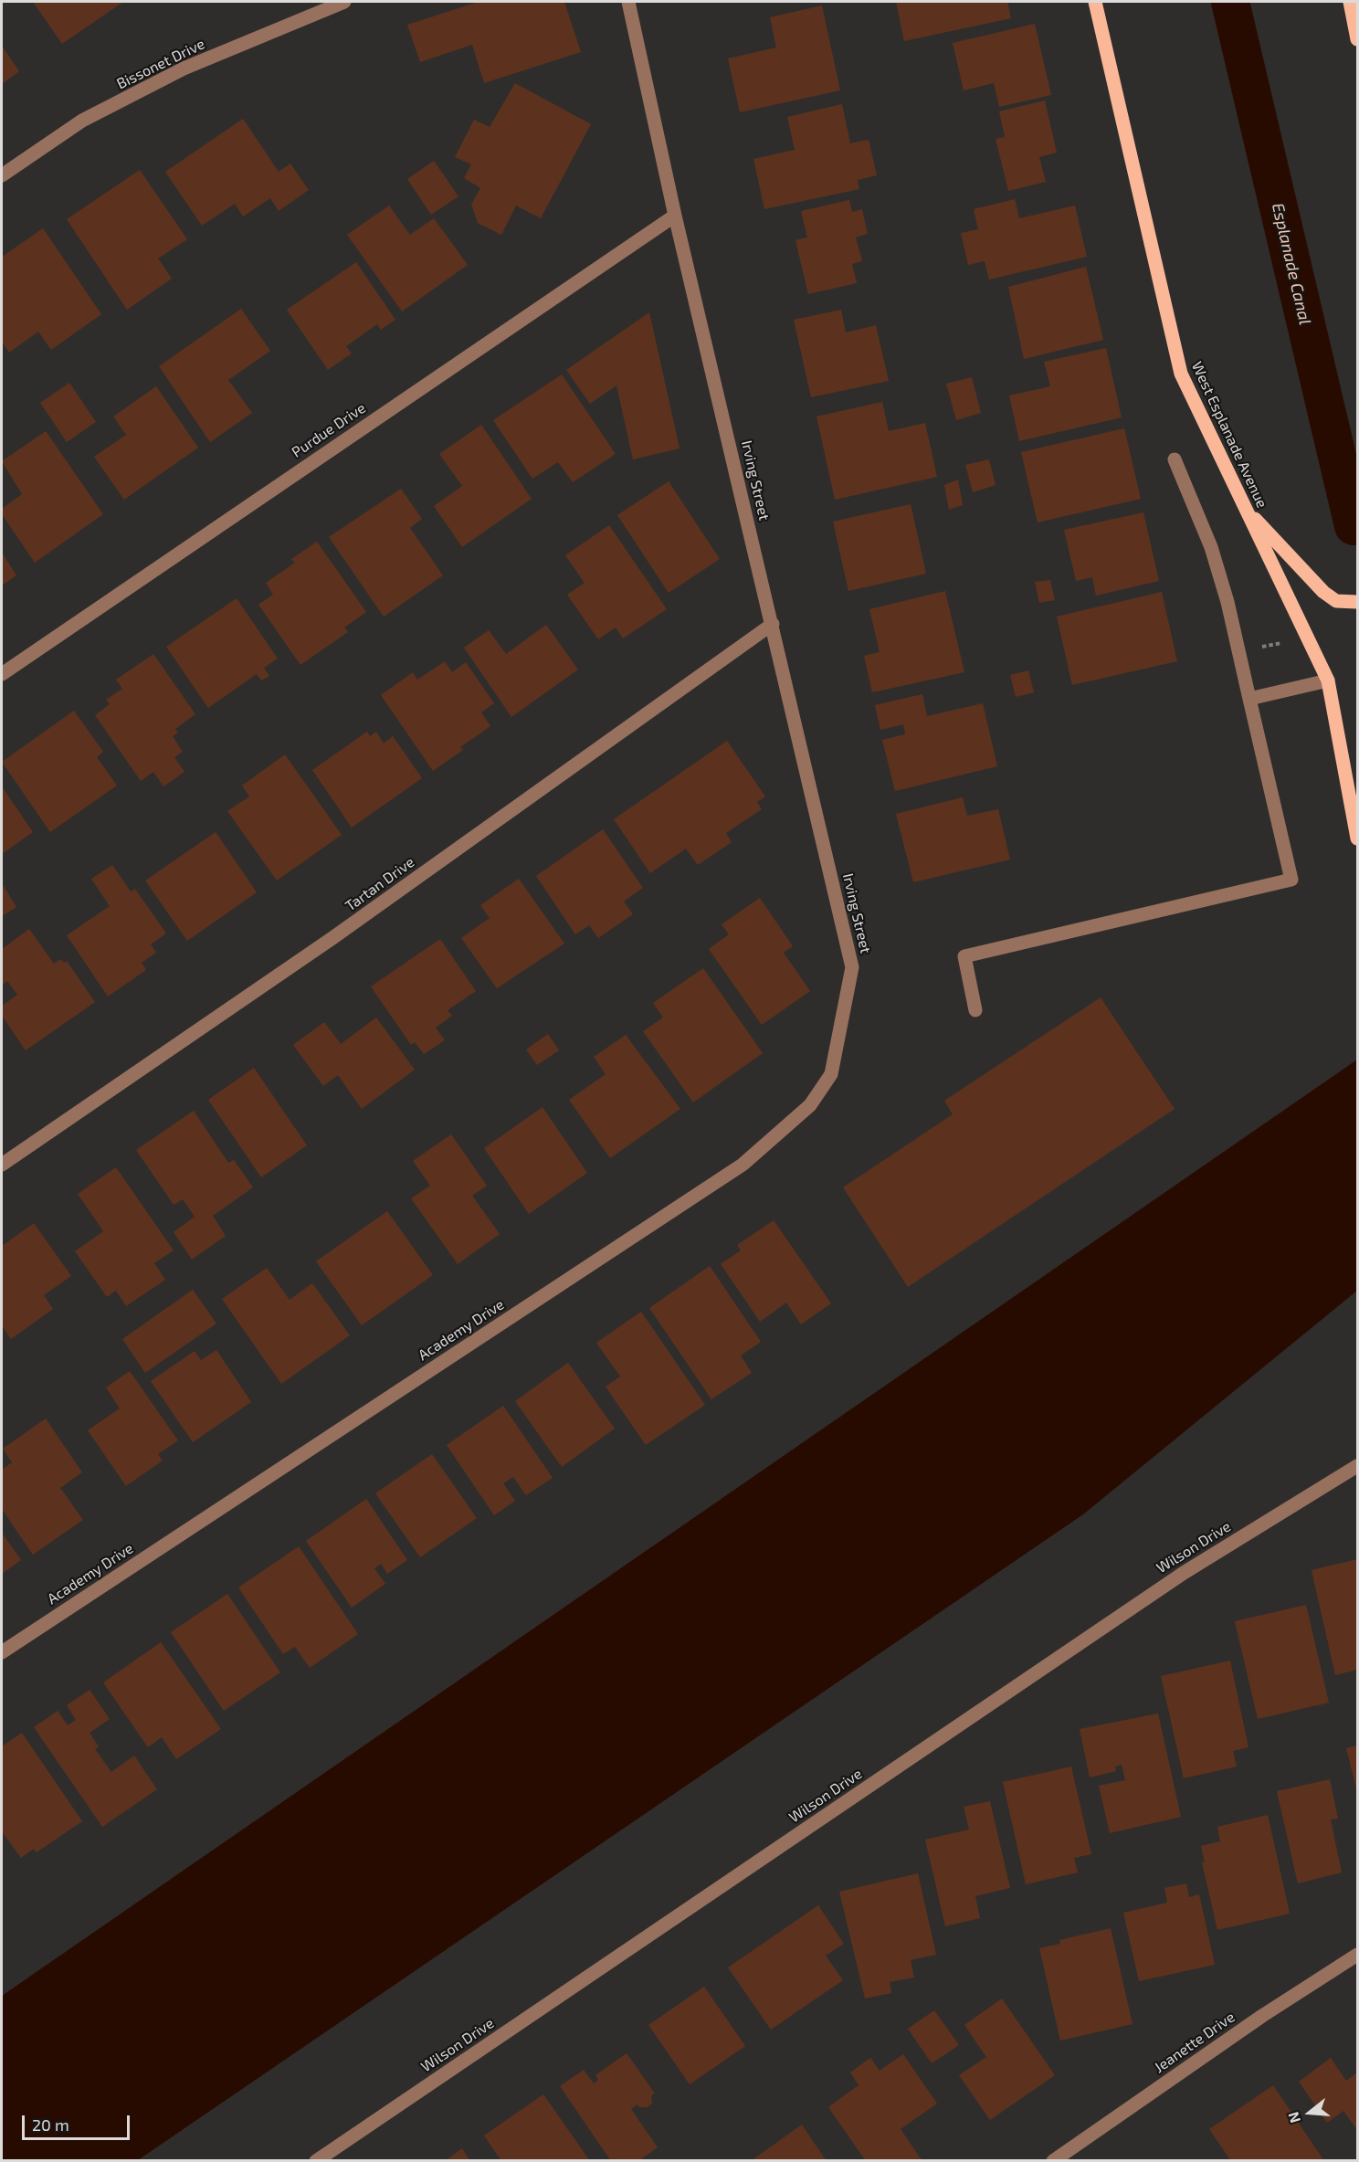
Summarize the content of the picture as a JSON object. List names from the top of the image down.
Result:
{
  "streets": {
    "main road": ["West Esplanade Avenue"],
    "street": [
      "Bissonet Drive",
      "Purdue Drive",
      "Irving Street",
      "Tartan Drive",
      "Academy Drive",
      "Wilson Drive",
      "Jeanette Drive"
    ]
  },
  "crossings": [
    ["Purdue Drive", "Irving Street"],
    ["Irving Street", "Tartan Drive"],
    ["Irving Street", "Academy Drive"]
  ],
  "water": ["Esplanade Canal"],
  "scale_bar": "20 m",
  "north": "left"
}
